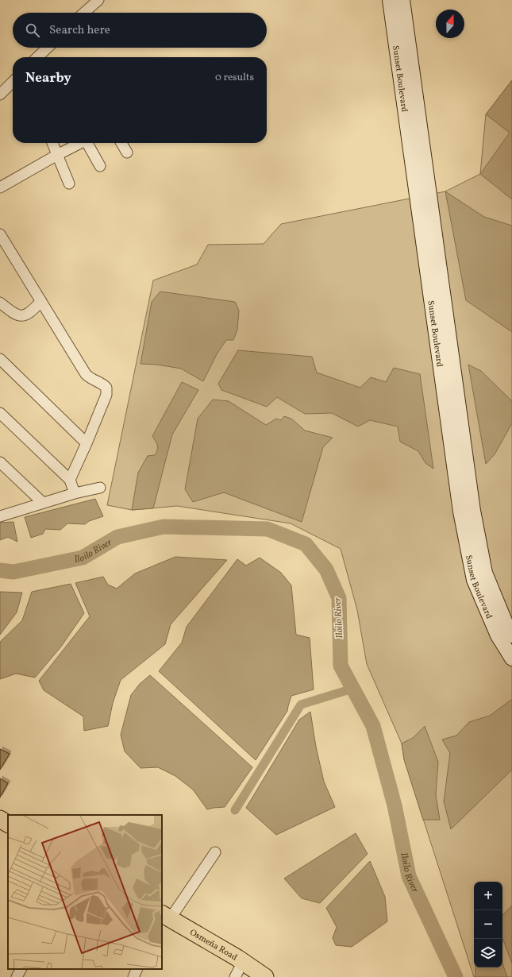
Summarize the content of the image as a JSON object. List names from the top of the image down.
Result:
{
  "streets": {
    "main road": ["Sunset Boulevard", "Osmeña Road"]
  },
  "water": ["Iloilo River"],
  "north": "top",
  "page": {
    "search": "Search here",
    "heading": ["Nearby", "0 results"],
    "map_buttons": ["+", "−"]
  }
}
